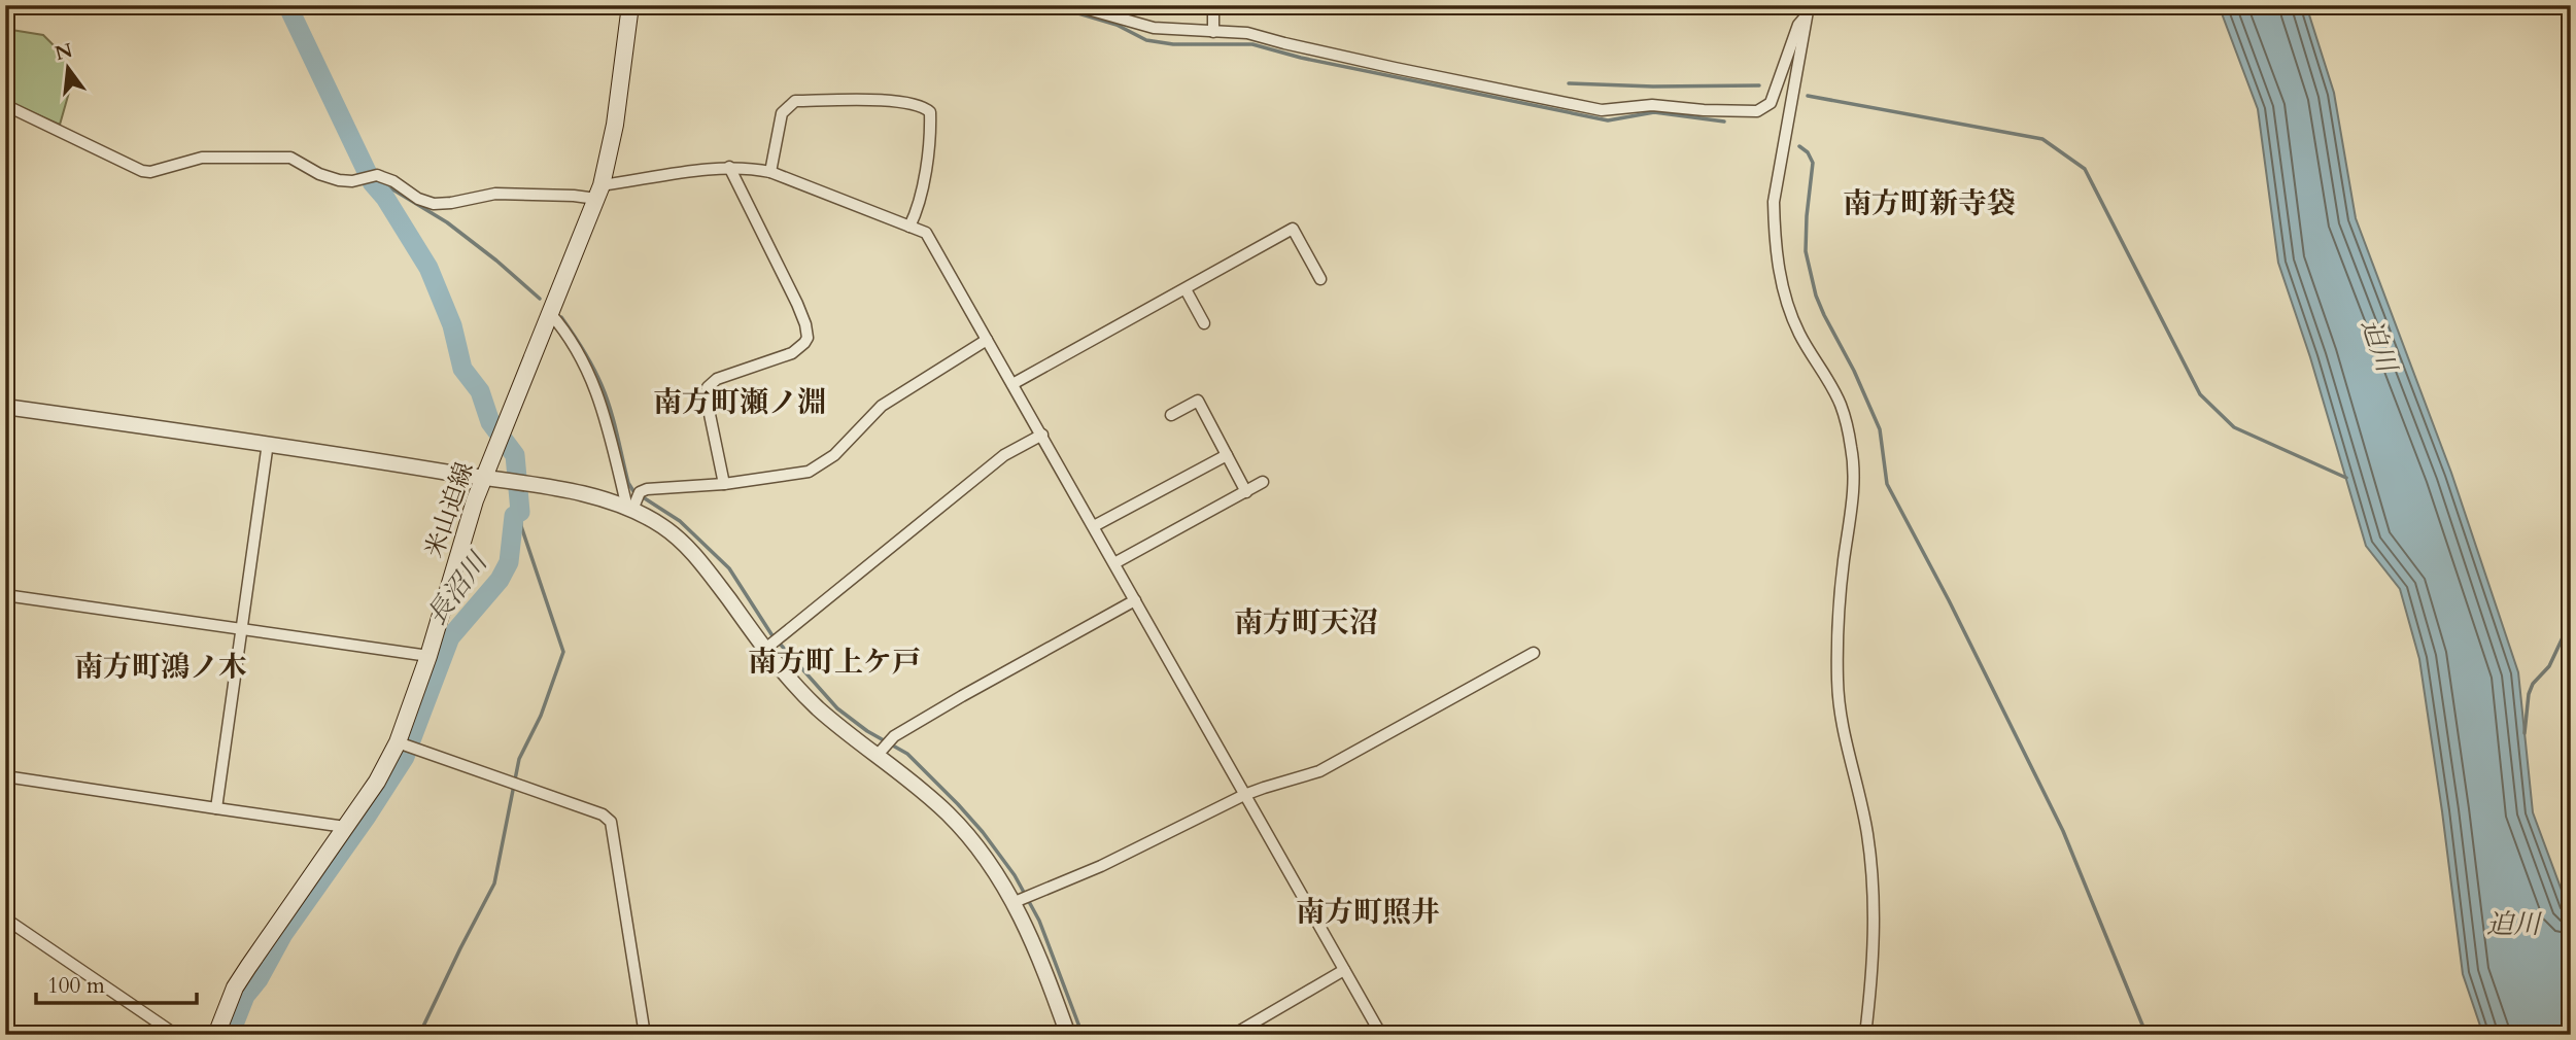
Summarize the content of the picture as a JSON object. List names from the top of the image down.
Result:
{
  "streets": {
    "main road": ["米山迫線"]
  },
  "districts": [
    "南方町新寺袋",
    "南方町瀬ノ淵",
    "南方町天沼",
    "南方町上ケ戸",
    "南方町鴻ノ木",
    "南方町照井"
  ],
  "water": ["迫川", "長沼川"],
  "scale_bar": "100 m",
  "north": "top"
}
